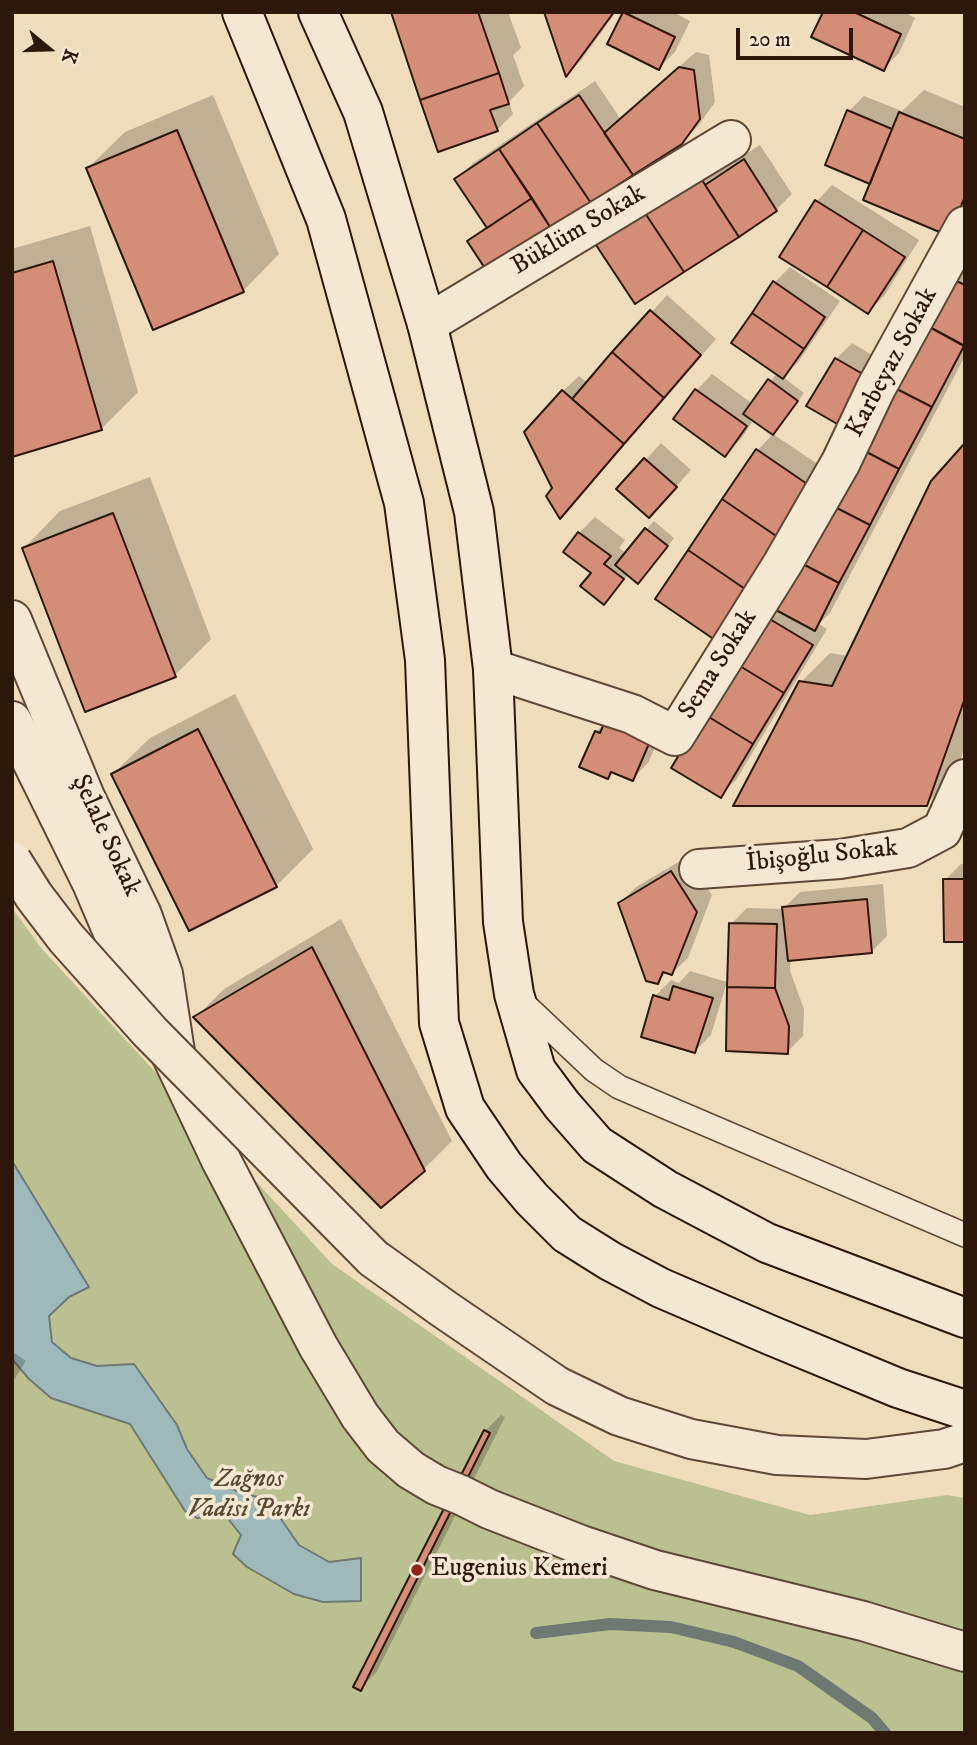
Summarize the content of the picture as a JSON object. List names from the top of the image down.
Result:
{
  "streets": {
    "street": [
      "Büklüm Sokak",
      "Karbeyaz Sokak",
      "Sema Sokak",
      "Şelale Sokak",
      "İbişoğlu Sokak"
    ]
  },
  "crossings": [
    ["Karbeyaz Sokak", "Sema Sokak"]
  ],
  "parks": ["Zağnos Vadisi Parkı"],
  "places": ["Eugenius Kemeri"],
  "scale_bar": "20 m",
  "north": "right"
}
